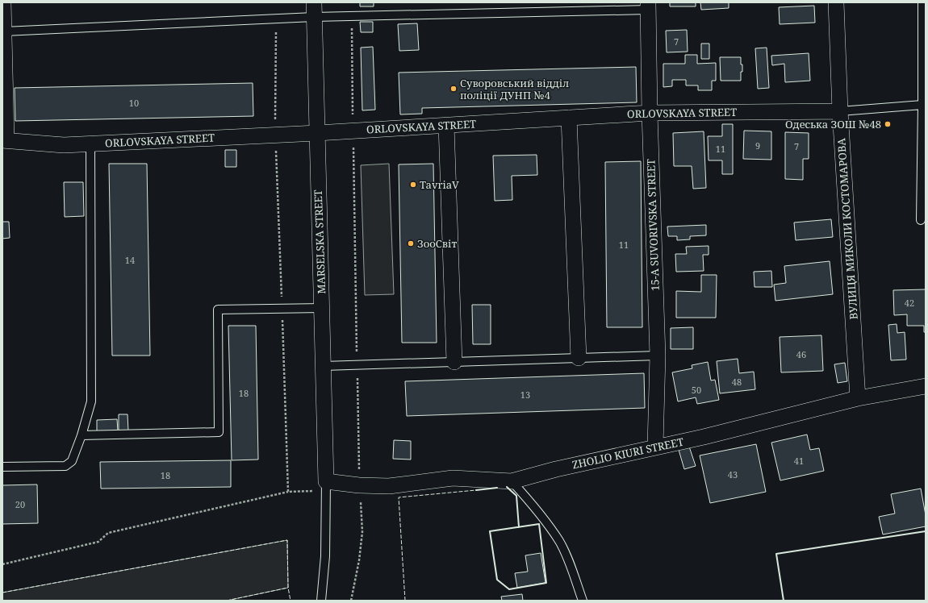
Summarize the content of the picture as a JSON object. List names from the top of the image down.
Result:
{
  "streets": {
    "street": [
      "ORLOVSKAYA STREET",
      "15-A SUVORIVSKA STREET",
      "ВУЛИЦЯ МИКОЛИ КОСТОМАРОВА",
      "MARSELSKA STREET",
      "ZHOLIO KIURI STREET"
    ]
  },
  "crossings": [
    ["ORLOVSKAYA STREET", "15-A SUVORIVSKA STREET"],
    ["ORLOVSKAYA STREET", "ВУЛИЦЯ МИКОЛИ КОСТОМАРОВА"],
    ["ORLOVSKAYA STREET", "MARSELSKA STREET"],
    ["15-A SUVORIVSKA STREET", "ZHOLIO KIURI STREET"],
    ["ВУЛИЦЯ МИКОЛИ КОСТОМАРОВА", "ZHOLIO KIURI STREET"],
    ["MARSELSKA STREET", "ZHOLIO KIURI STREET"]
  ],
  "places": [
    "Суворовський відділ поліції ДУНП №4",
    "Одеська ЗОШ №48",
    "TavriaV",
    "ЗооСвіт"
  ],
  "house_numbers": [
    "7",
    "10",
    "9",
    "7",
    "11",
    "11",
    "14",
    "42",
    "46",
    "48",
    "50",
    "18",
    "13",
    "41",
    "43",
    "18",
    "20"
  ]
}
